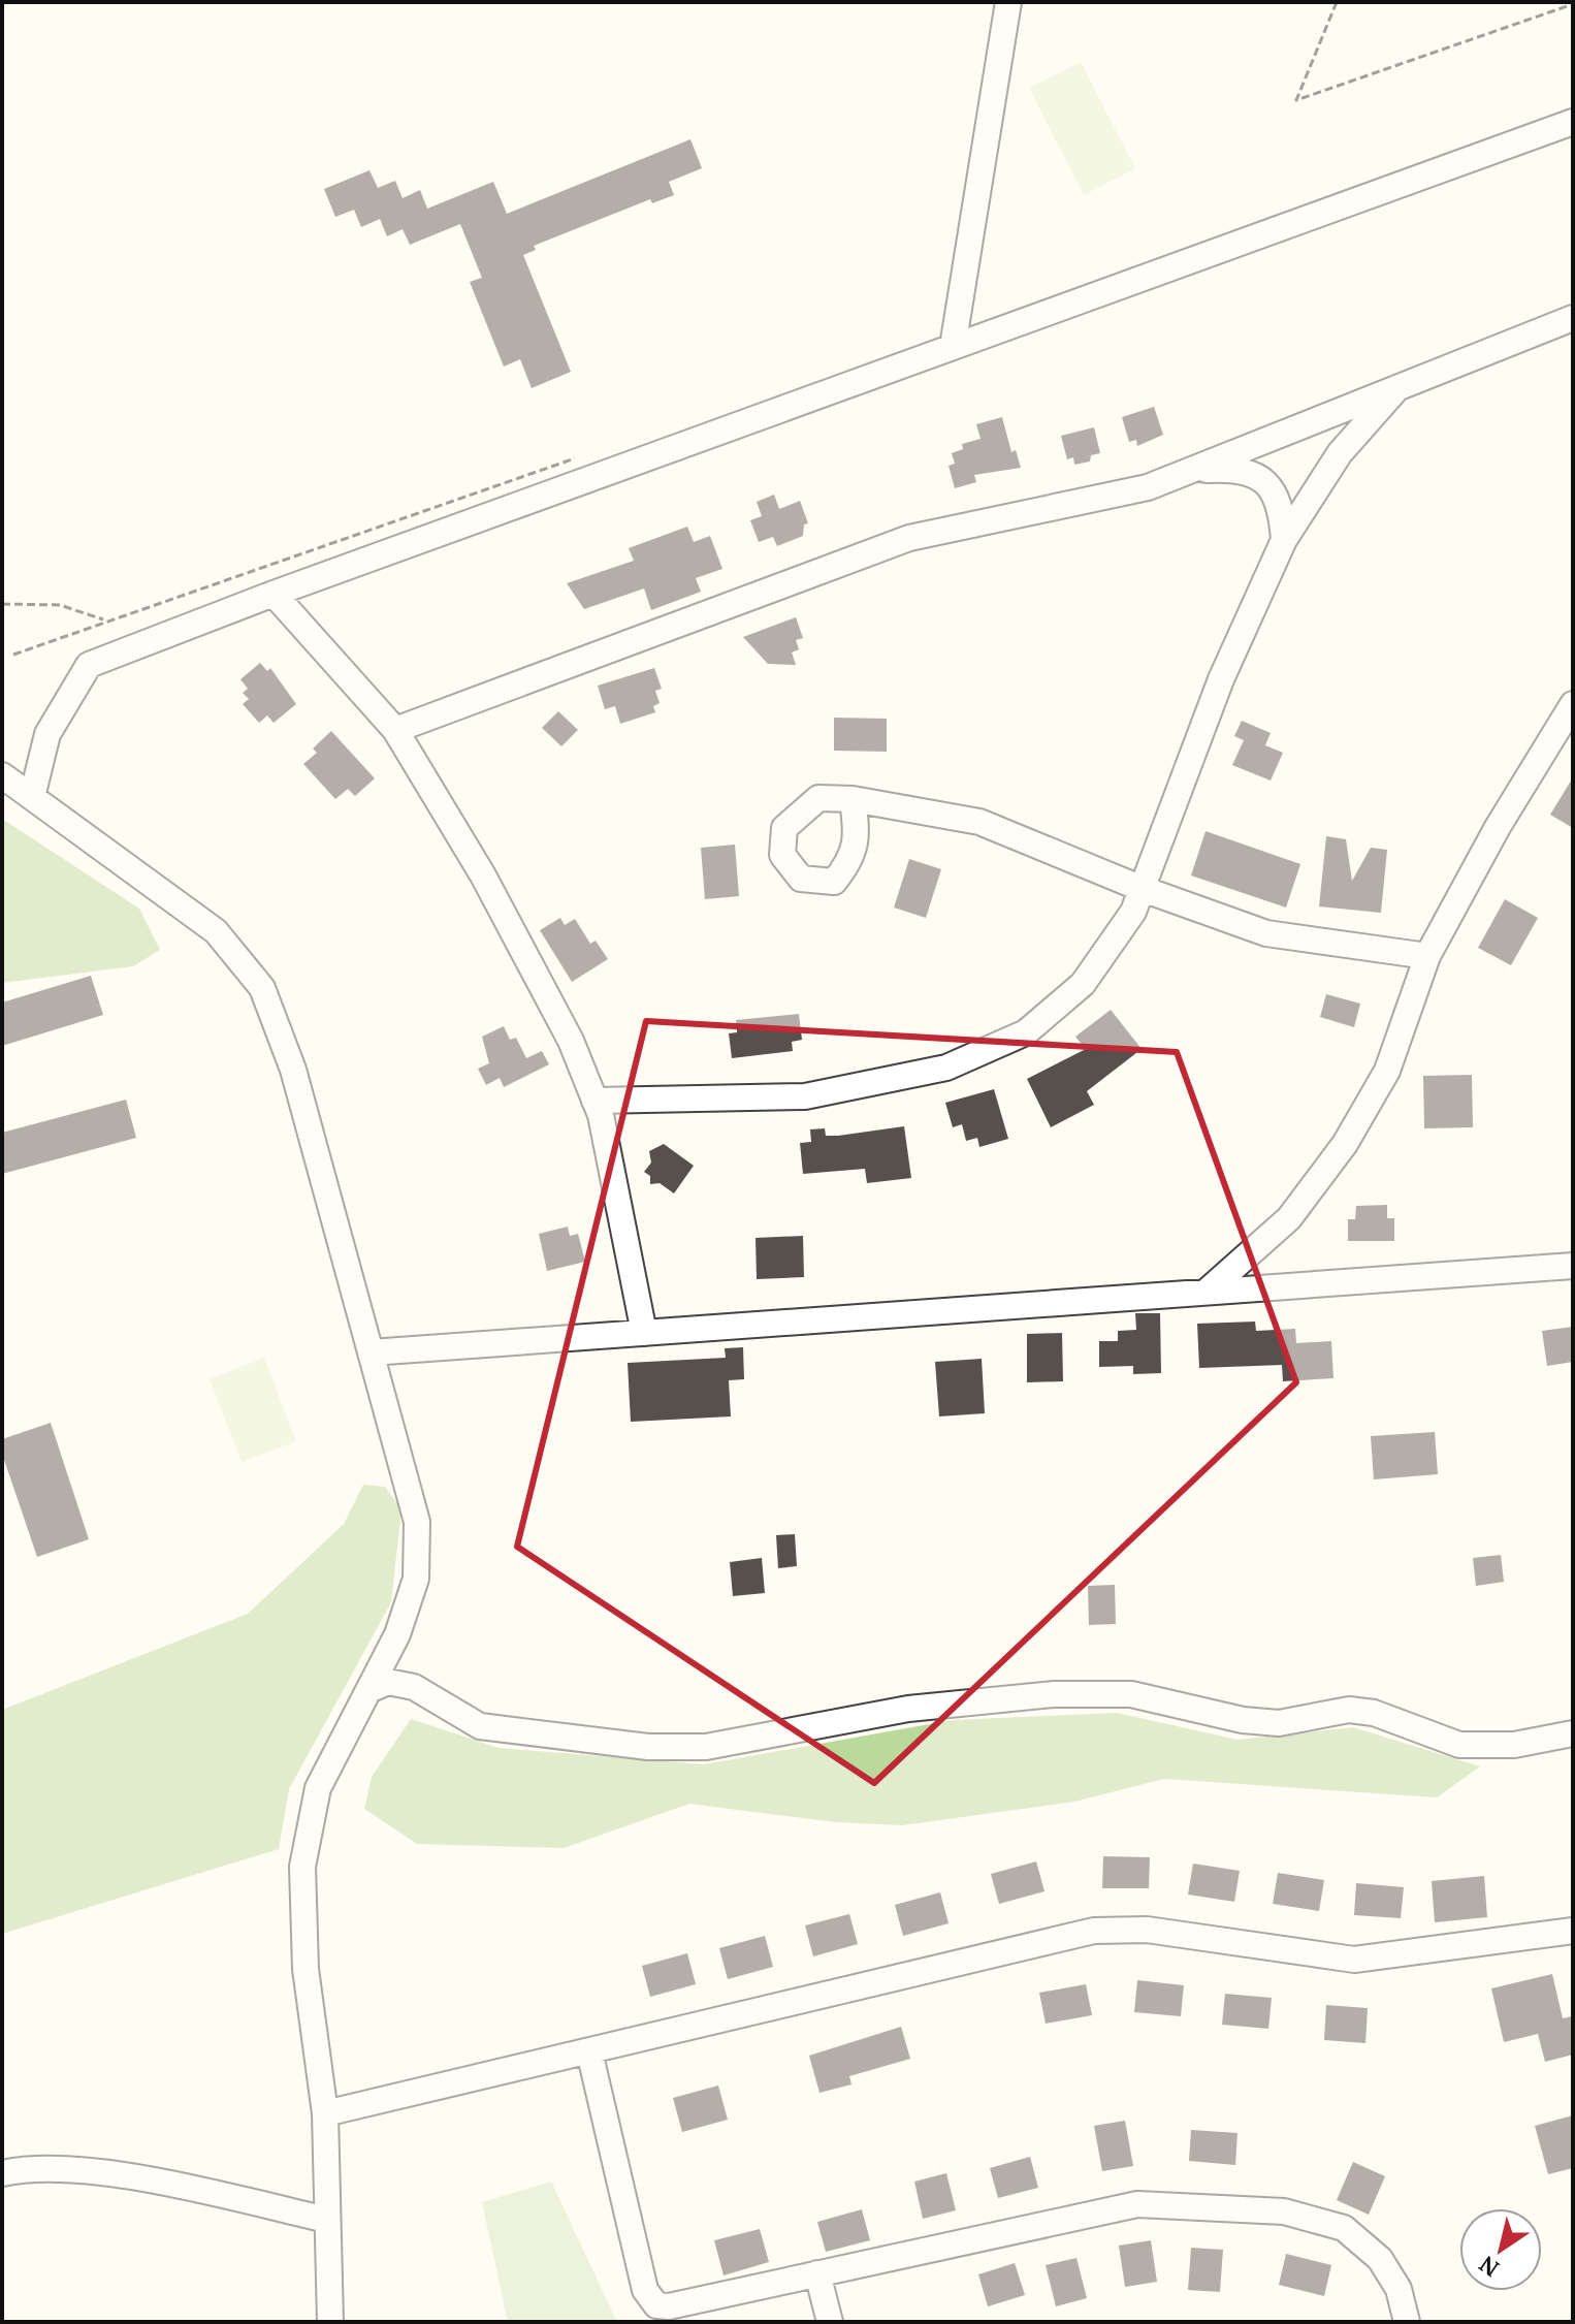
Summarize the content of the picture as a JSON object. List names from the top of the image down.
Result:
{
  "north": "bottom left"
}
